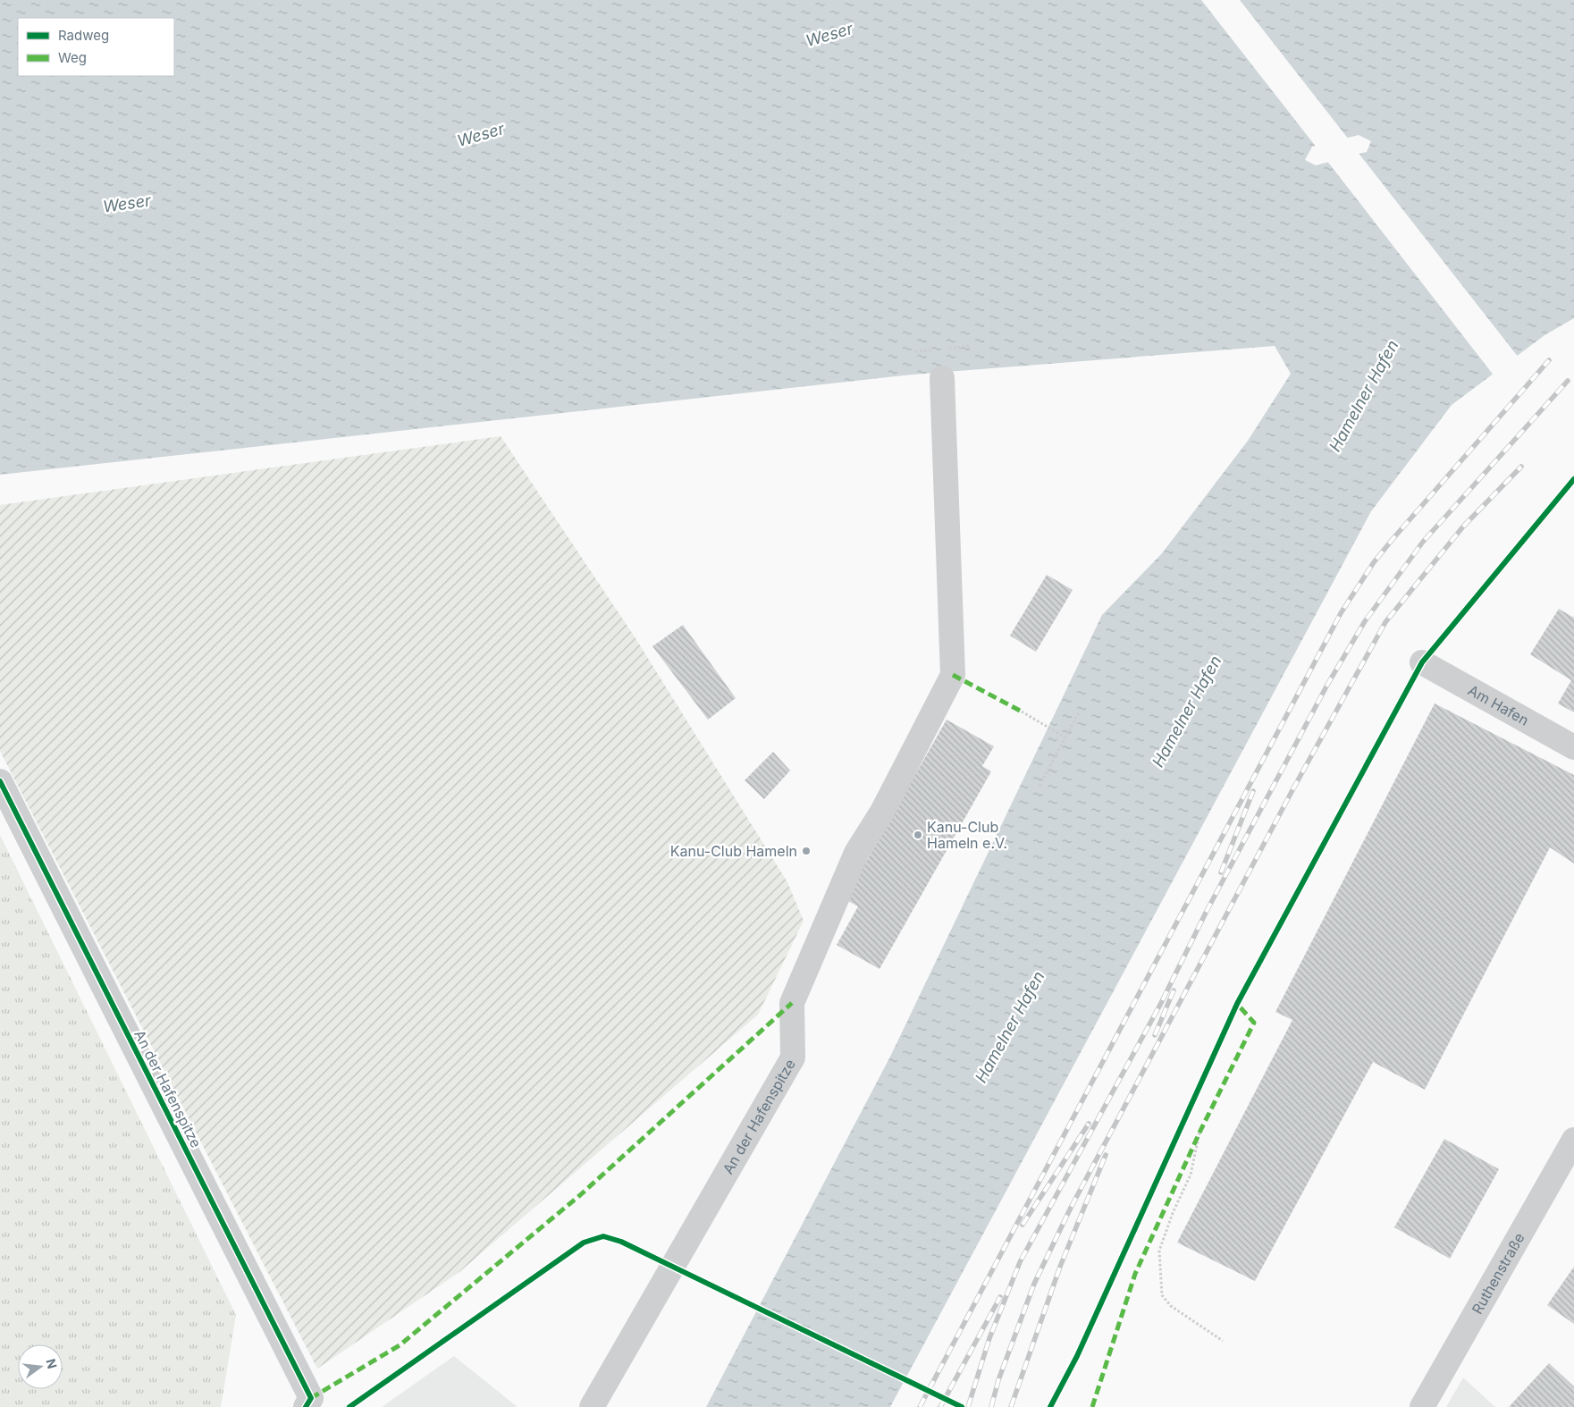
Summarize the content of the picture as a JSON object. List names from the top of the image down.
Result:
{
  "streets": {
    "street": ["Am Hafen", "An der Hafenspitze", "Ruthenstraße"]
  },
  "water": ["Weser", "Hamelner Hafen"],
  "places": ["Kanu-Club Hameln e.V.", "Kanu-Club Hameln"],
  "legend": ["Radweg", "Weg"],
  "north": "right"
}
